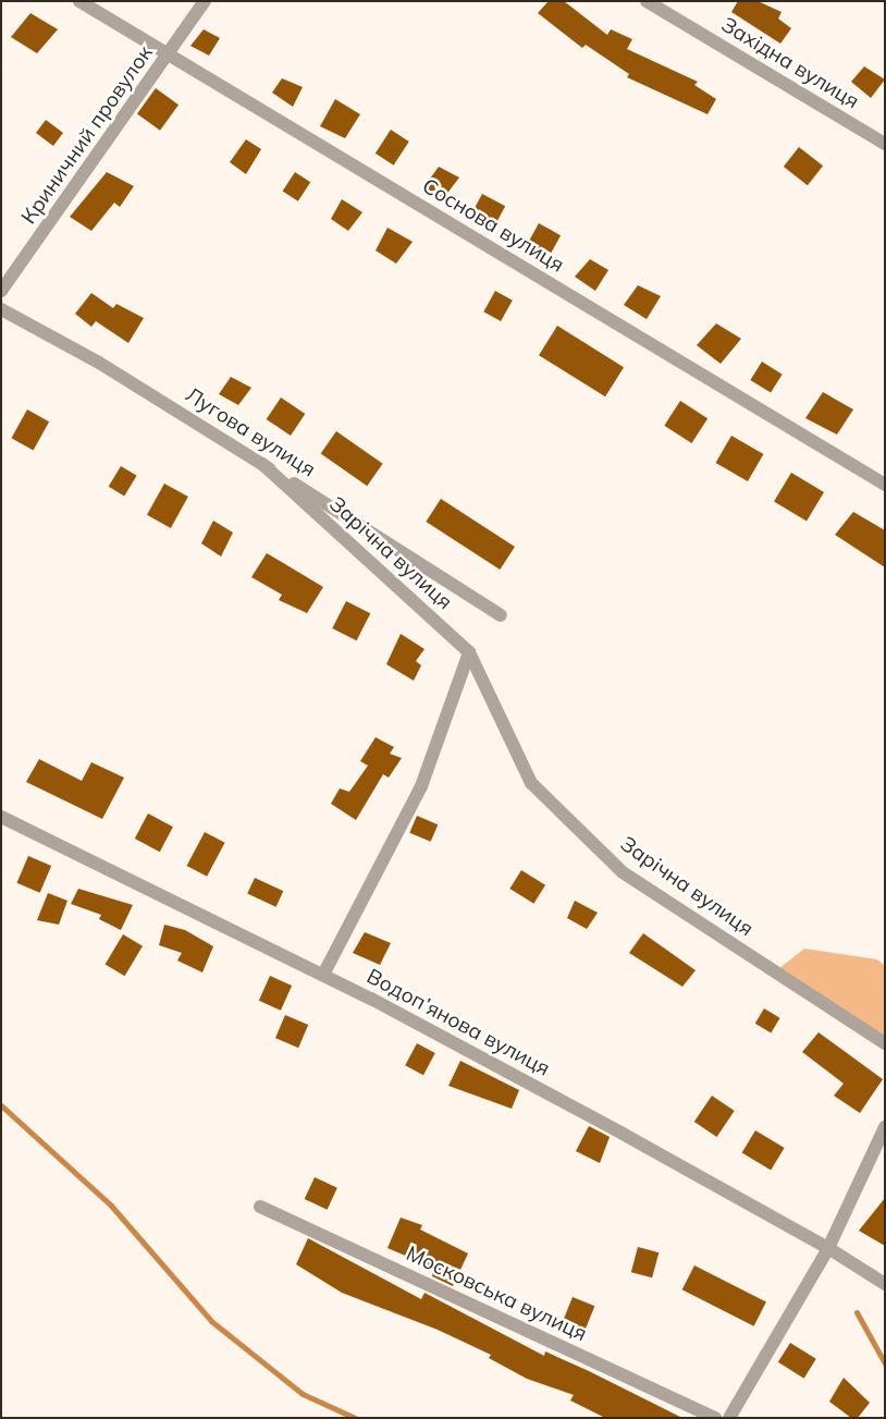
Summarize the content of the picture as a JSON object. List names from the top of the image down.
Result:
{
  "streets": {
    "street": [
      "Західна вулиця",
      "Криничний провулок",
      "Соснова вулиця",
      "Лугова вулиця",
      "Зарічна вулиця",
      "Водоп’янова вулиця",
      "Московська вулиця"
    ]
  },
  "crossings": [
    ["Криничний провулок", "Соснова вулиця"],
    ["Лугова вулиця", "Зарічна вулиця"]
  ]
}
